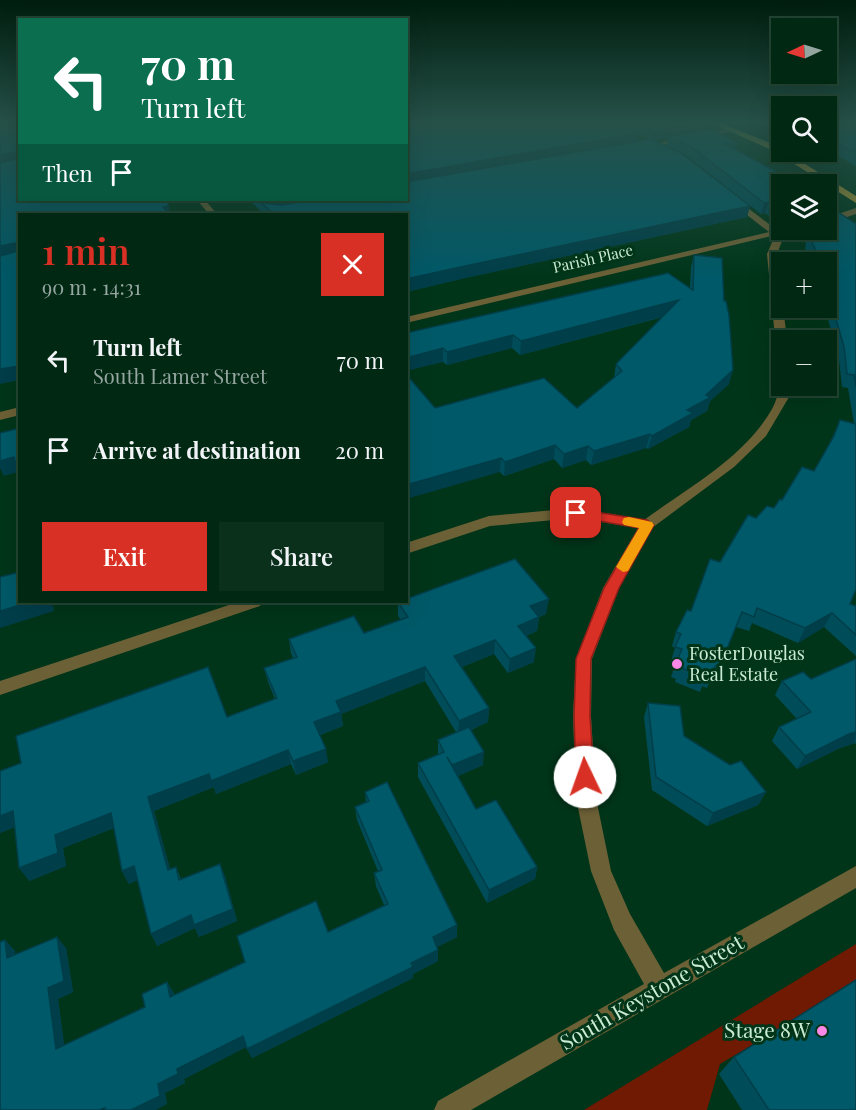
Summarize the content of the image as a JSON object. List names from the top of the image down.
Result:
{
  "streets": {
    "street": ["Parish Place", "South Keystone Street"]
  },
  "places": ["FosterDouglas Real Estate", "Stage 8W"],
  "north": "left",
  "page": {
    "map_buttons": ["+", "−"],
    "turn": ["70 m", "Turn left"],
    "then": "Then",
    "heading": ["1 min", "90 m · 14:31"],
    "list": [
      {
        "name": "Turn left",
        "note": "South Lamer Street",
        "value": "70 m"
      },
      {
        "name": "Arrive at destination",
        "value": "20 m"
      }
    ],
    "buttons": ["Exit", "Share"]
  }
}
